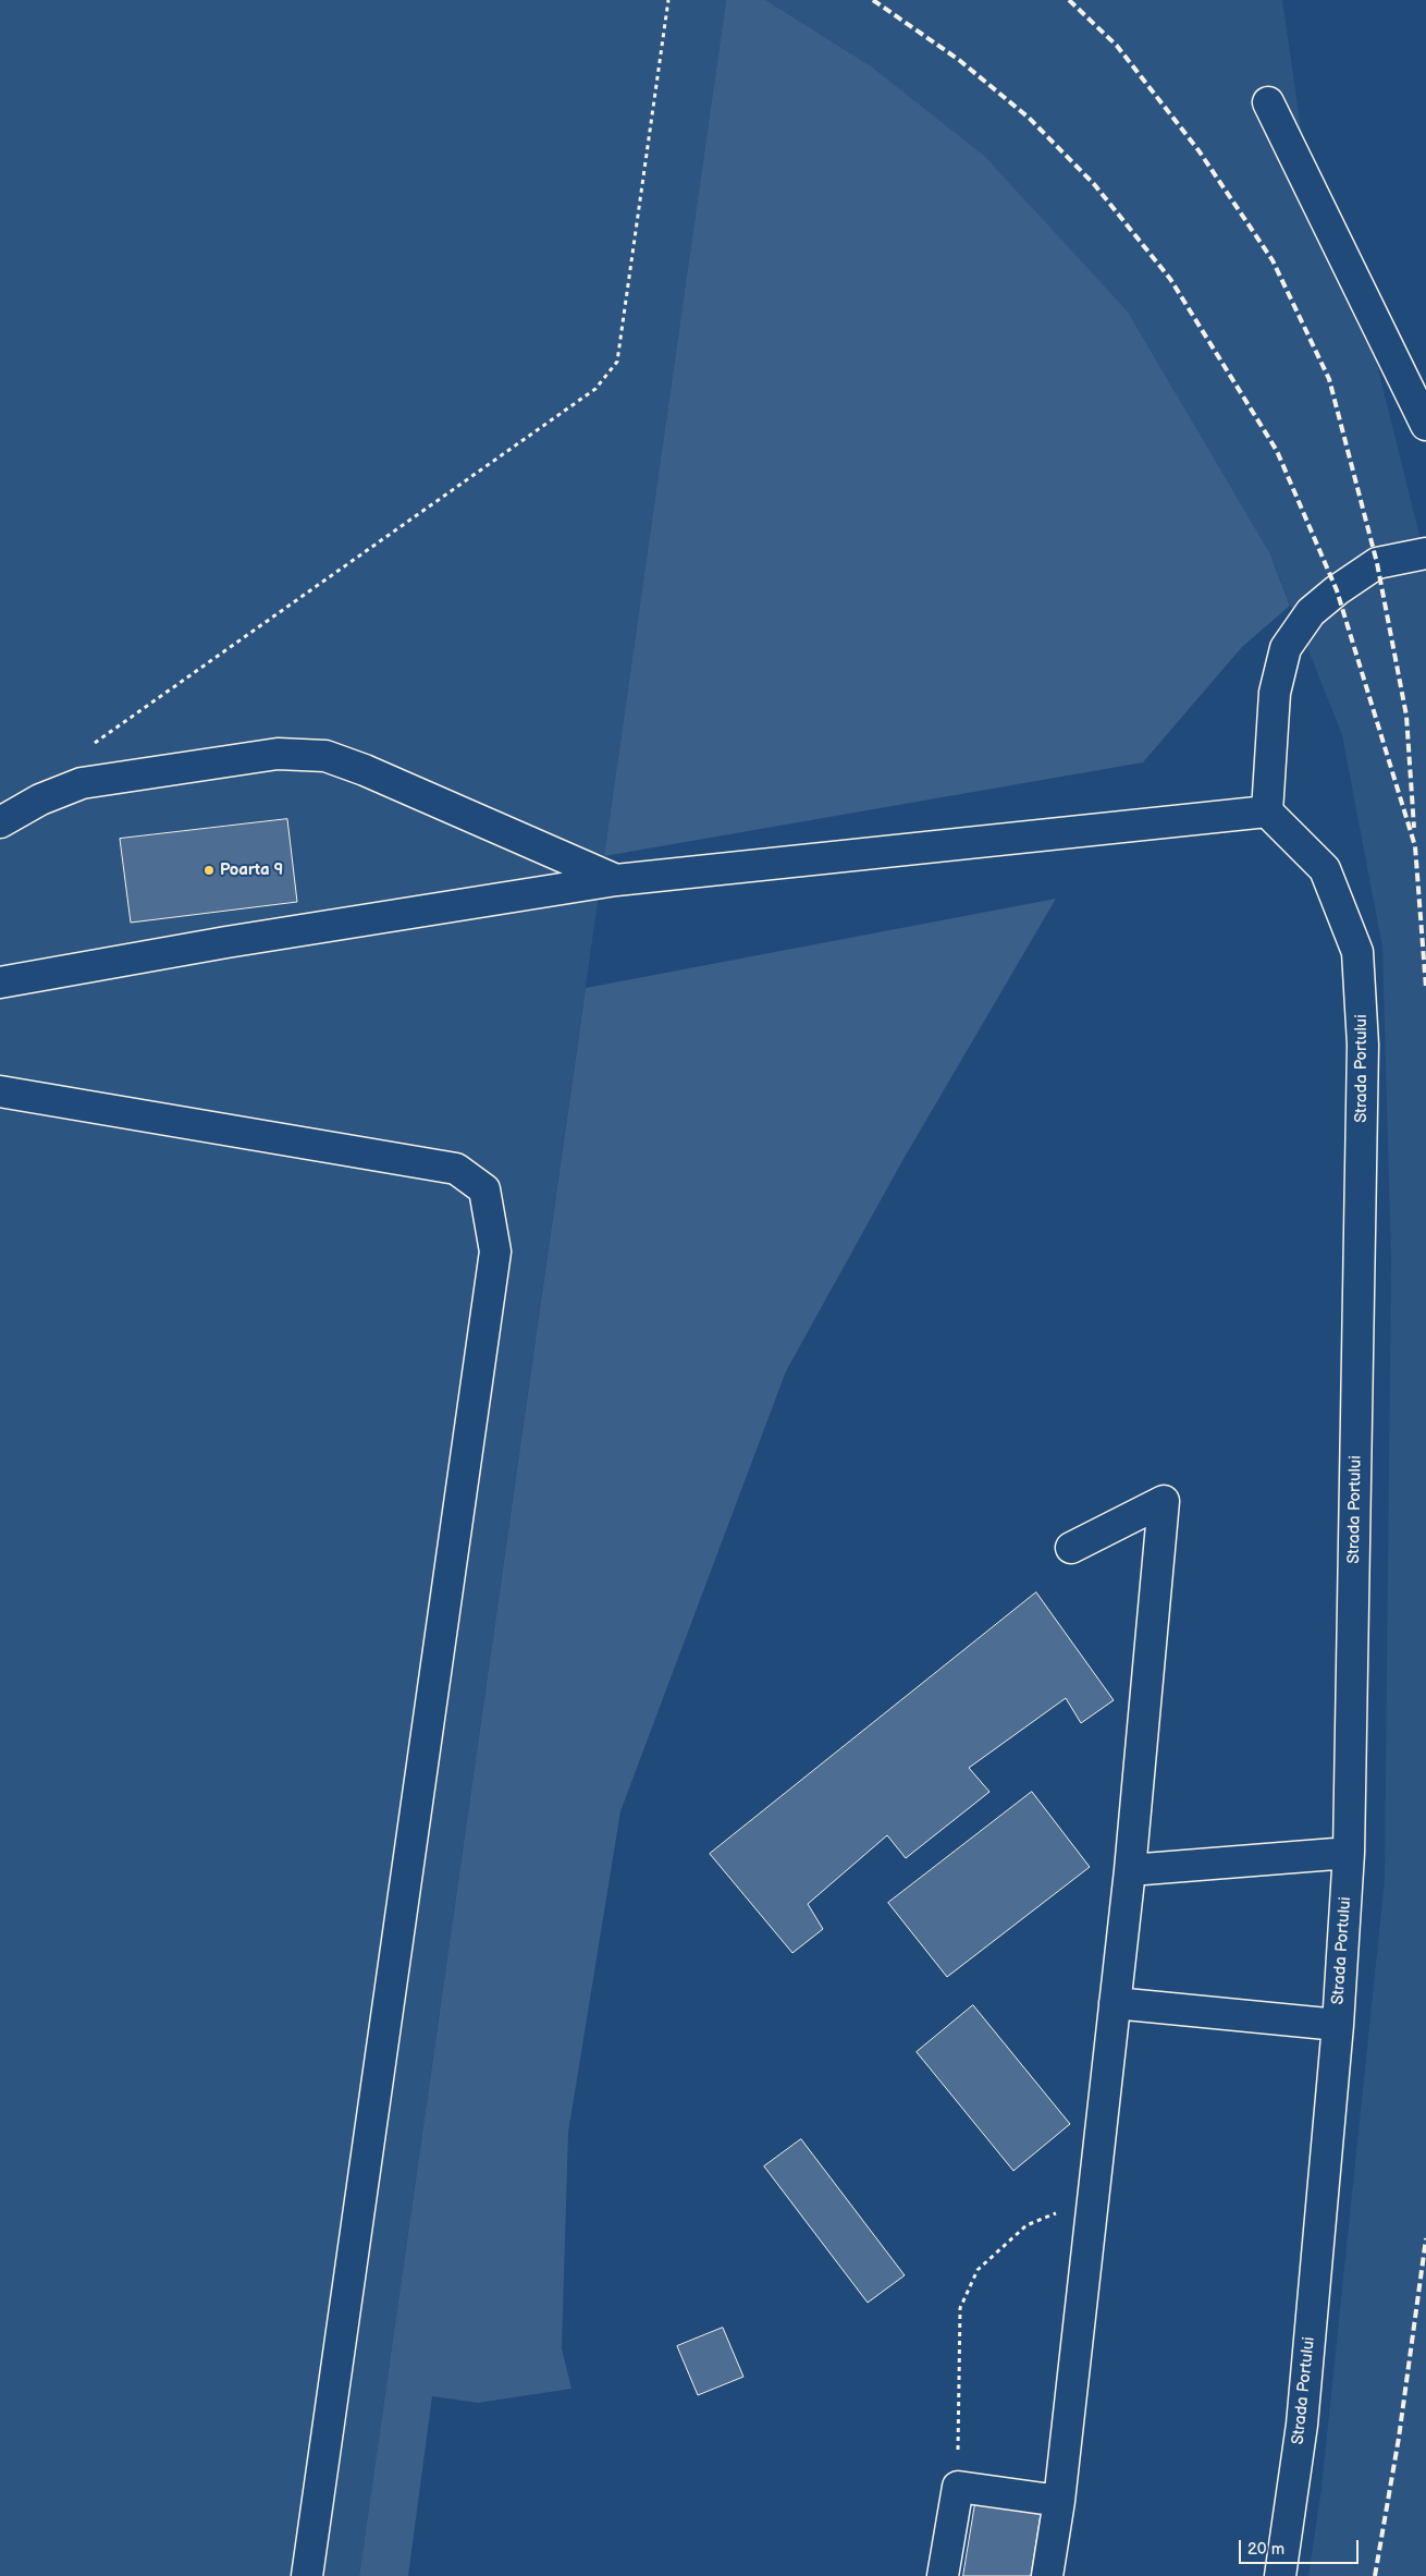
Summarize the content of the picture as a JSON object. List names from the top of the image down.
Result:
{
  "streets": {
    "street": ["Strada Portului"]
  },
  "places": ["Poarta 9"],
  "scale_bar": "20 m"
}
